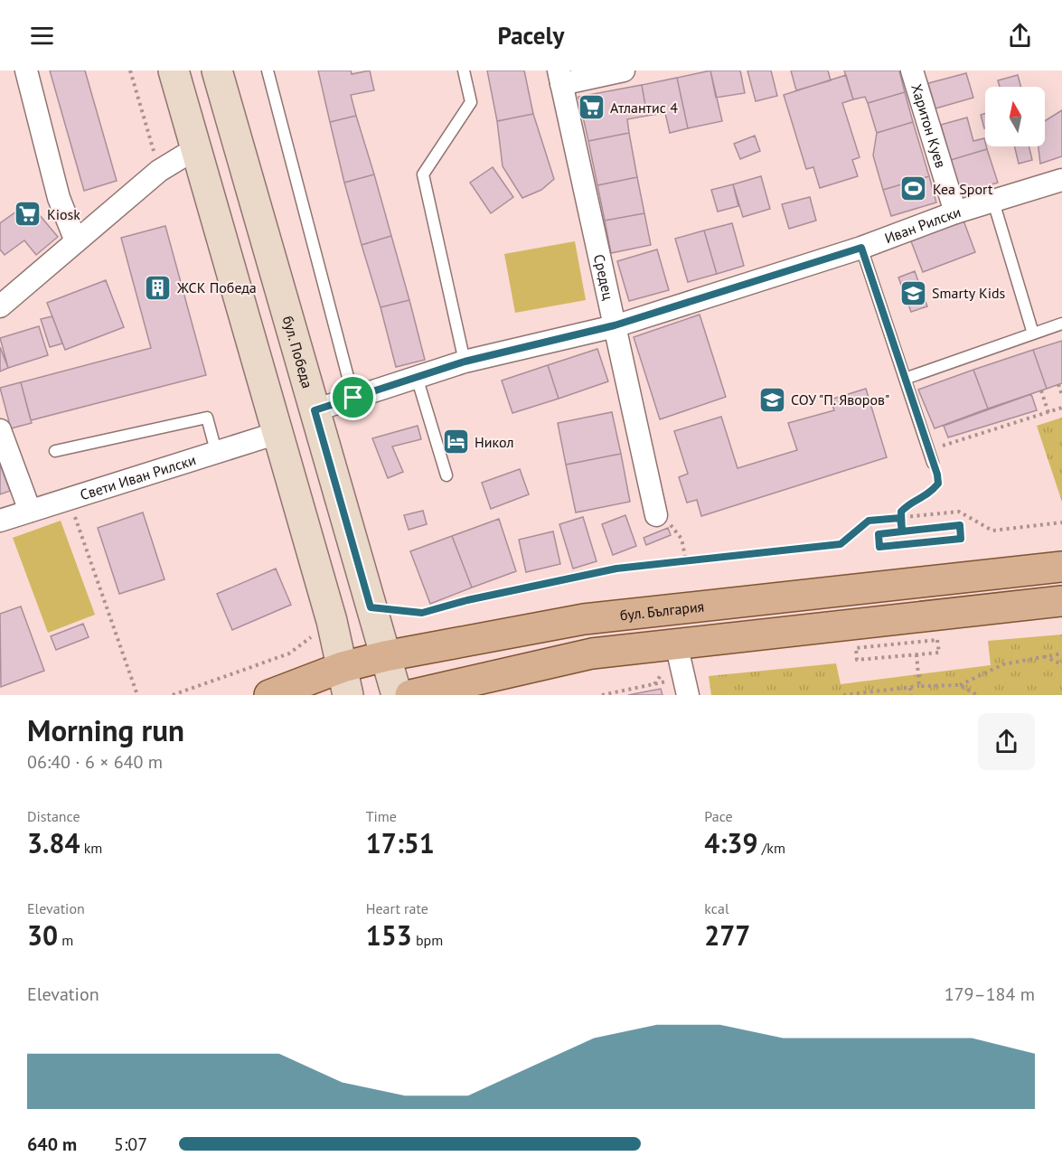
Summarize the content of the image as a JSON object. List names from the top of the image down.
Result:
{
  "streets": {
    "main road": ["бул. Победа", "бул. България"],
    "street": [
      "Харитон Куев",
      "Иван Рилски",
      "Средец",
      "Свети Иван Рилски"
    ]
  },
  "crossings": [
    ["Харитон Куев", "Иван Рилски"],
    ["Иван Рилски", "Средец"],
    ["Иван Рилски", "бул. Победа"],
    ["бул. Победа", "бул. България"]
  ],
  "places": {
    "supermarket": ["Атлантис 4", "Kiosk"],
    "sports": ["Kea Sport"],
    "building": ["ЖСК Победа"],
    "school or university": ["Smarty Kids", "СОУ \"П. Яворов\""],
    "hotel": ["Никол"]
  },
  "north": "top",
  "page": {
    "header": "Pacely",
    "heading": ["Morning run", "06:40 · 6 × 640 m"],
    "stats": [
      ["Distance", "3.84 km"],
      ["Time", "17:51"],
      ["Pace", "4:39 /km"],
      ["Elevation", "30 m"],
      ["Heart rate", "153 bpm"],
      ["kcal", "277"]
    ],
    "chart": ["Elevation", "179–184 m"],
    "list": [
      {
        "name": "640 m",
        "note": "5:07"
      }
    ]
  }
}
